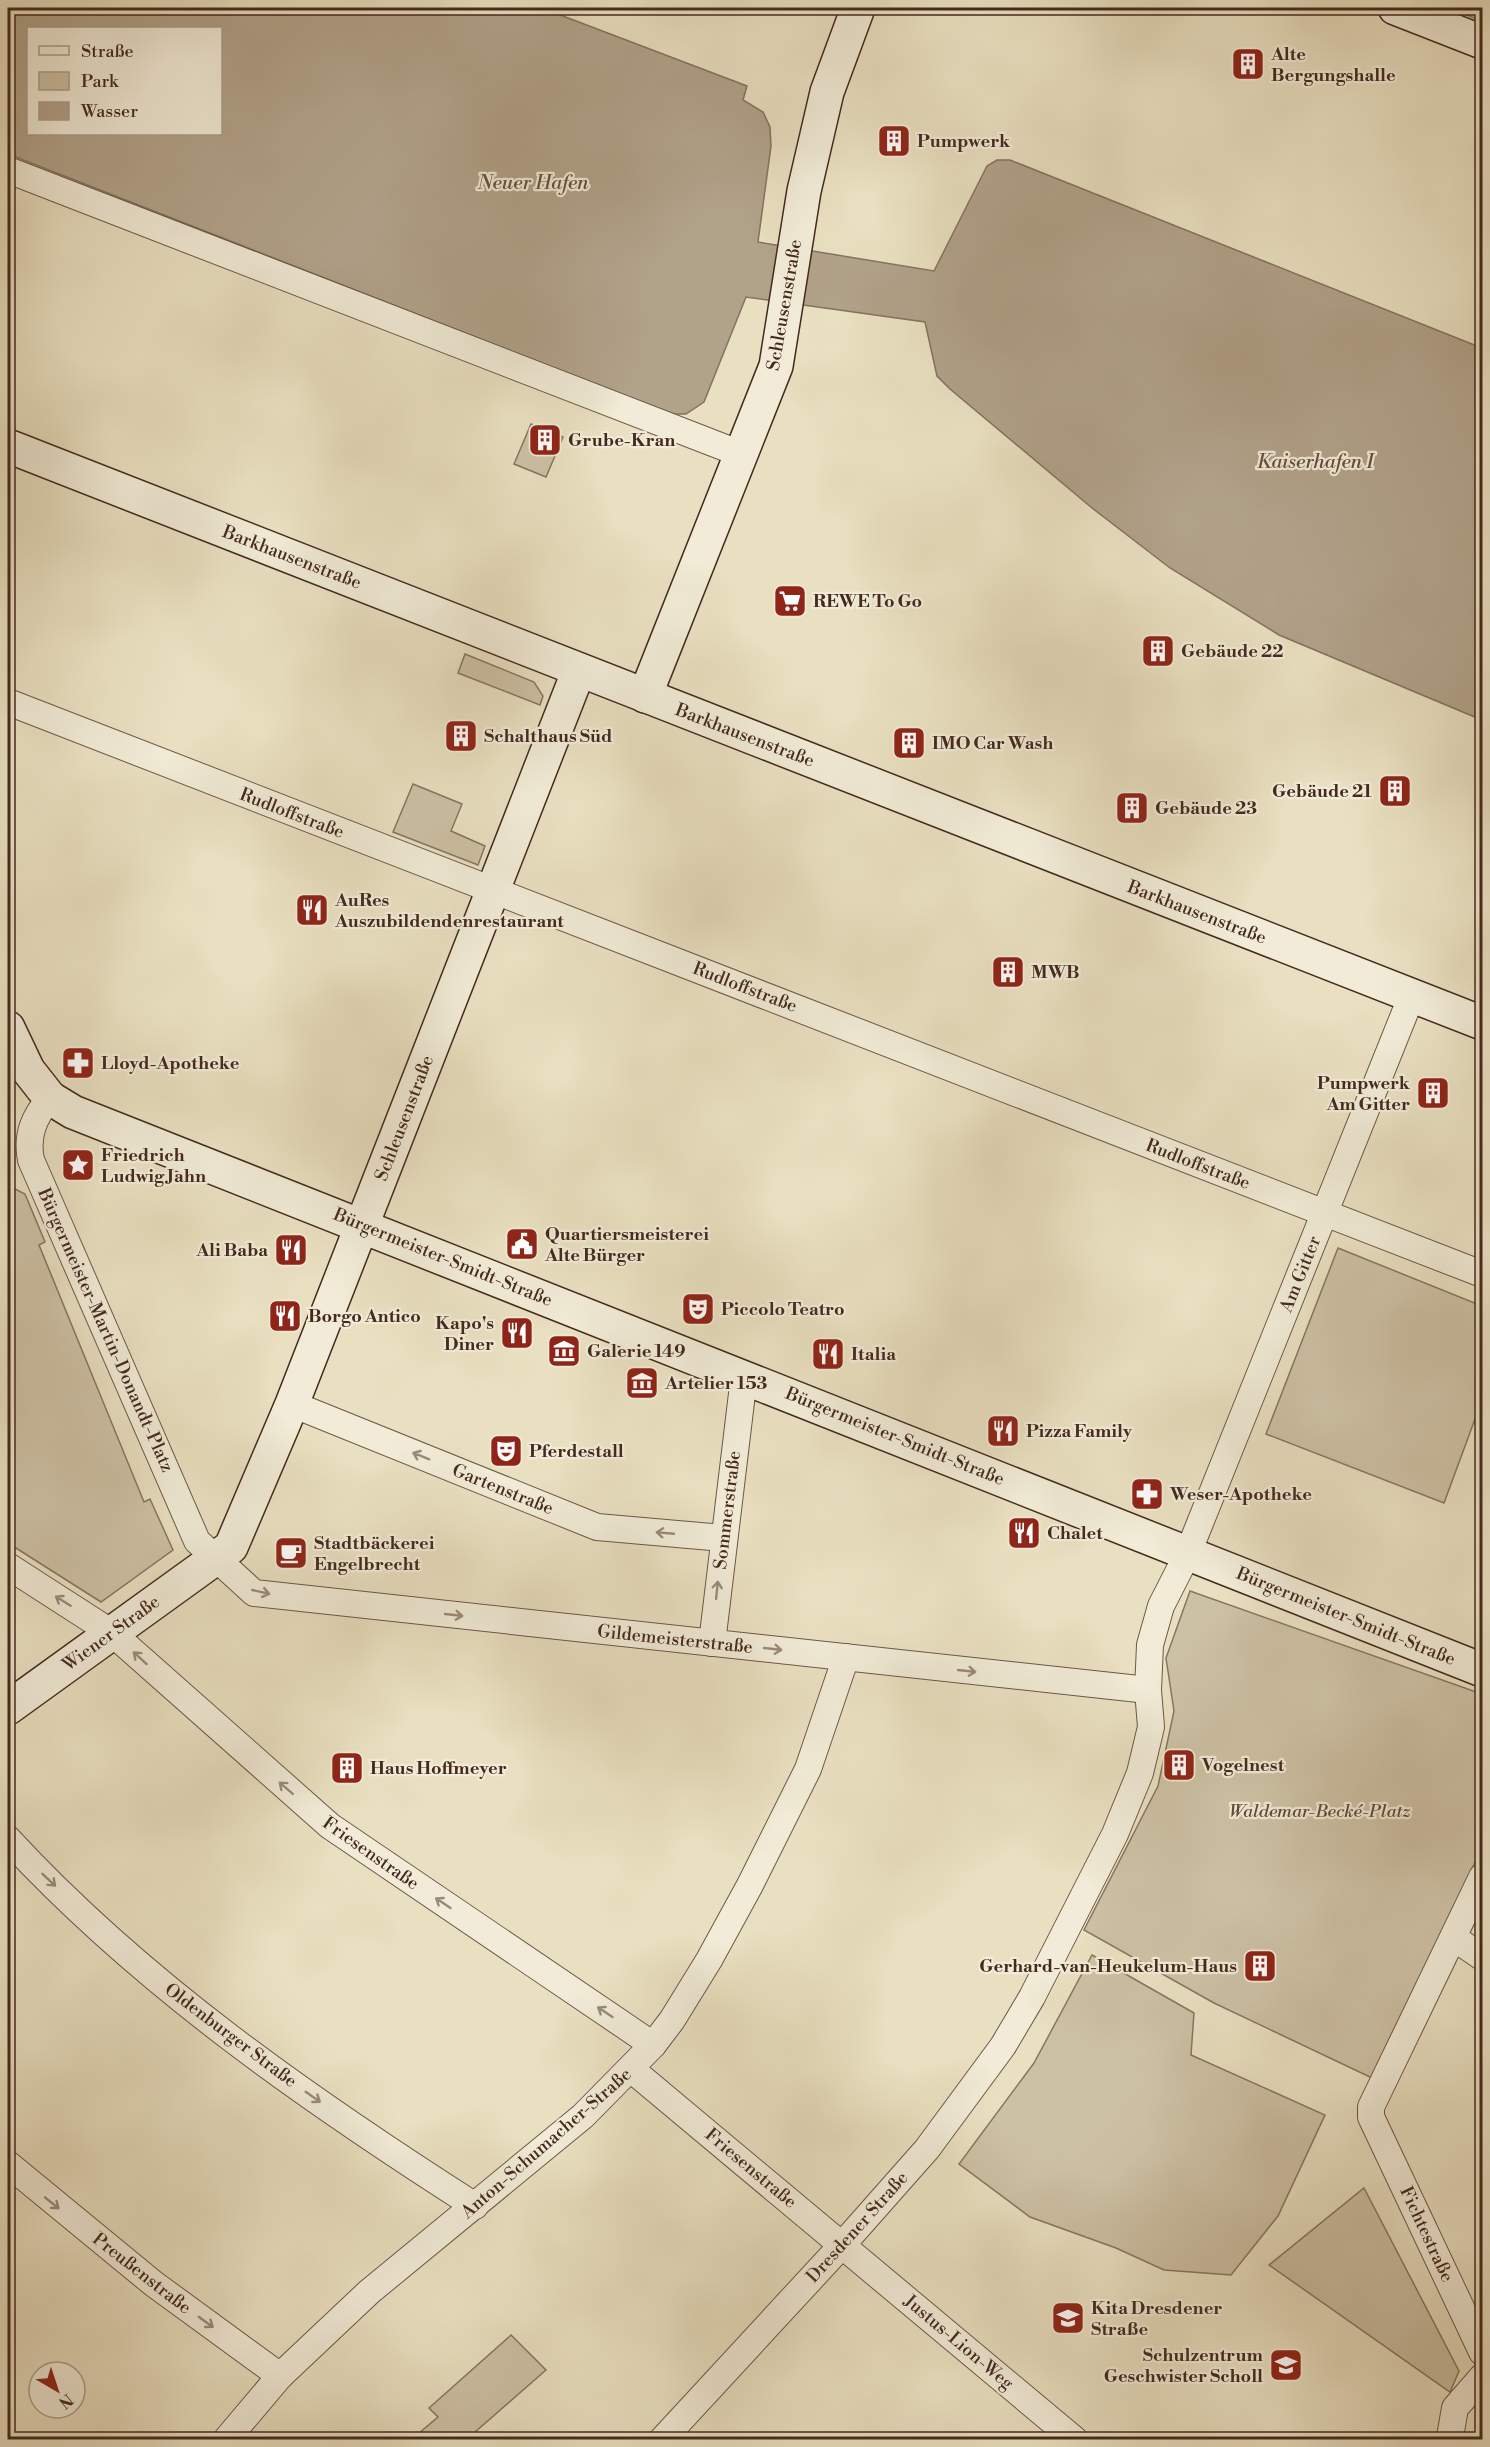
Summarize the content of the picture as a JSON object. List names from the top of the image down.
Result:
{
  "streets": {
    "street": [
      "Schleusenstraße",
      "Barkhausenstraße",
      "Rudloffstraße",
      "Bürgermeister-Smidt-Straße",
      "Am Gitter",
      "Bürgermeister-Martin-Donandt-Platz",
      "Gartenstraße",
      "Sommerstraße",
      "Wiener Straße",
      "Gildemeisterstraße",
      "Friesenstraße",
      "Oldenburger Straße",
      "Anton-Schumacher-Straße",
      "Dresdener Straße",
      "Fichtestraße",
      "Preußenstraße",
      "Justus-Lion-Weg"
    ]
  },
  "crossings": [
    ["Schleusenstraße", "Barkhausenstraße"],
    ["Schleusenstraße", "Rudloffstraße"],
    ["Schleusenstraße", "Bürgermeister-Smidt-Straße"],
    ["Schleusenstraße", "Bürgermeister-Martin-Donandt-Platz"],
    ["Schleusenstraße", "Gartenstraße"],
    ["Schleusenstraße", "Wiener Straße"],
    ["Schleusenstraße", "Gildemeisterstraße"],
    ["Barkhausenstraße", "Am Gitter"],
    ["Rudloffstraße", "Am Gitter"],
    ["Bürgermeister-Smidt-Straße", "Am Gitter"],
    ["Bürgermeister-Smidt-Straße", "Bürgermeister-Martin-Donandt-Platz"],
    ["Bürgermeister-Smidt-Straße", "Sommerstraße"],
    ["Bürgermeister-Martin-Donandt-Platz", "Wiener Straße"],
    ["Bürgermeister-Martin-Donandt-Platz", "Gildemeisterstraße"],
    ["Gartenstraße", "Sommerstraße"],
    ["Sommerstraße", "Gildemeisterstraße"],
    ["Wiener Straße", "Gildemeisterstraße"],
    ["Wiener Straße", "Friesenstraße"],
    ["Gildemeisterstraße", "Anton-Schumacher-Straße"],
    ["Gildemeisterstraße", "Dresdener Straße"],
    ["Friesenstraße", "Anton-Schumacher-Straße"],
    ["Friesenstraße", "Dresdener Straße"],
    ["Friesenstraße", "Justus-Lion-Weg"],
    ["Oldenburger Straße", "Anton-Schumacher-Straße"],
    ["Anton-Schumacher-Straße", "Preußenstraße"],
    ["Dresdener Straße", "Justus-Lion-Weg"]
  ],
  "one_way": [
    "Gartenstraße",
    "Sommerstraße",
    "Gildemeisterstraße",
    "Friesenstraße",
    "Oldenburger Straße",
    "Preußenstraße"
  ],
  "water": ["Neuer Hafen", "Kaiserhafen I"],
  "parks": ["Waldemar-Becké-Platz"],
  "places": {
    "building": [
      "Alte Bergungshalle",
      "Pumpwerk",
      "Grube-Kran",
      "Gebäude 22",
      "Schalthaus Süd",
      "IMO Car Wash",
      "Gebäude 21",
      "Gebäude 23",
      "MWB",
      "Pumpwerk Am Gitter",
      "Vogelnest",
      "Haus Hoffmeyer",
      "Gerhard-van-Heukelum-Haus"
    ],
    "supermarket": ["REWE To Go"],
    "restaurant": [
      "AuRes Auszubildendenrestaurant",
      "Ali Baba",
      "Borgo Antico",
      "Kapo's Diner",
      "Italia",
      "Pizza Family",
      "Chalet"
    ],
    "pharmacy": ["Lloyd-Apotheke", "Weser-Apotheke"],
    "place": ["Friedrich Ludwig Jahn"],
    "public building": ["Quartiersmeisterei Alte Bürger"],
    "theatre": ["Piccolo Teatro", "Pferdestall"],
    "museum": ["Galerie 149", "Artelier 153"],
    "cafe": ["Stadtbäckerei Engelbrecht"],
    "school or university": ["Kita Dresdener Straße", "Schulzentrum Geschwister Scholl"]
  },
  "legend": ["Straße", "Park", "Wasser"],
  "north": "bottom right"
}
